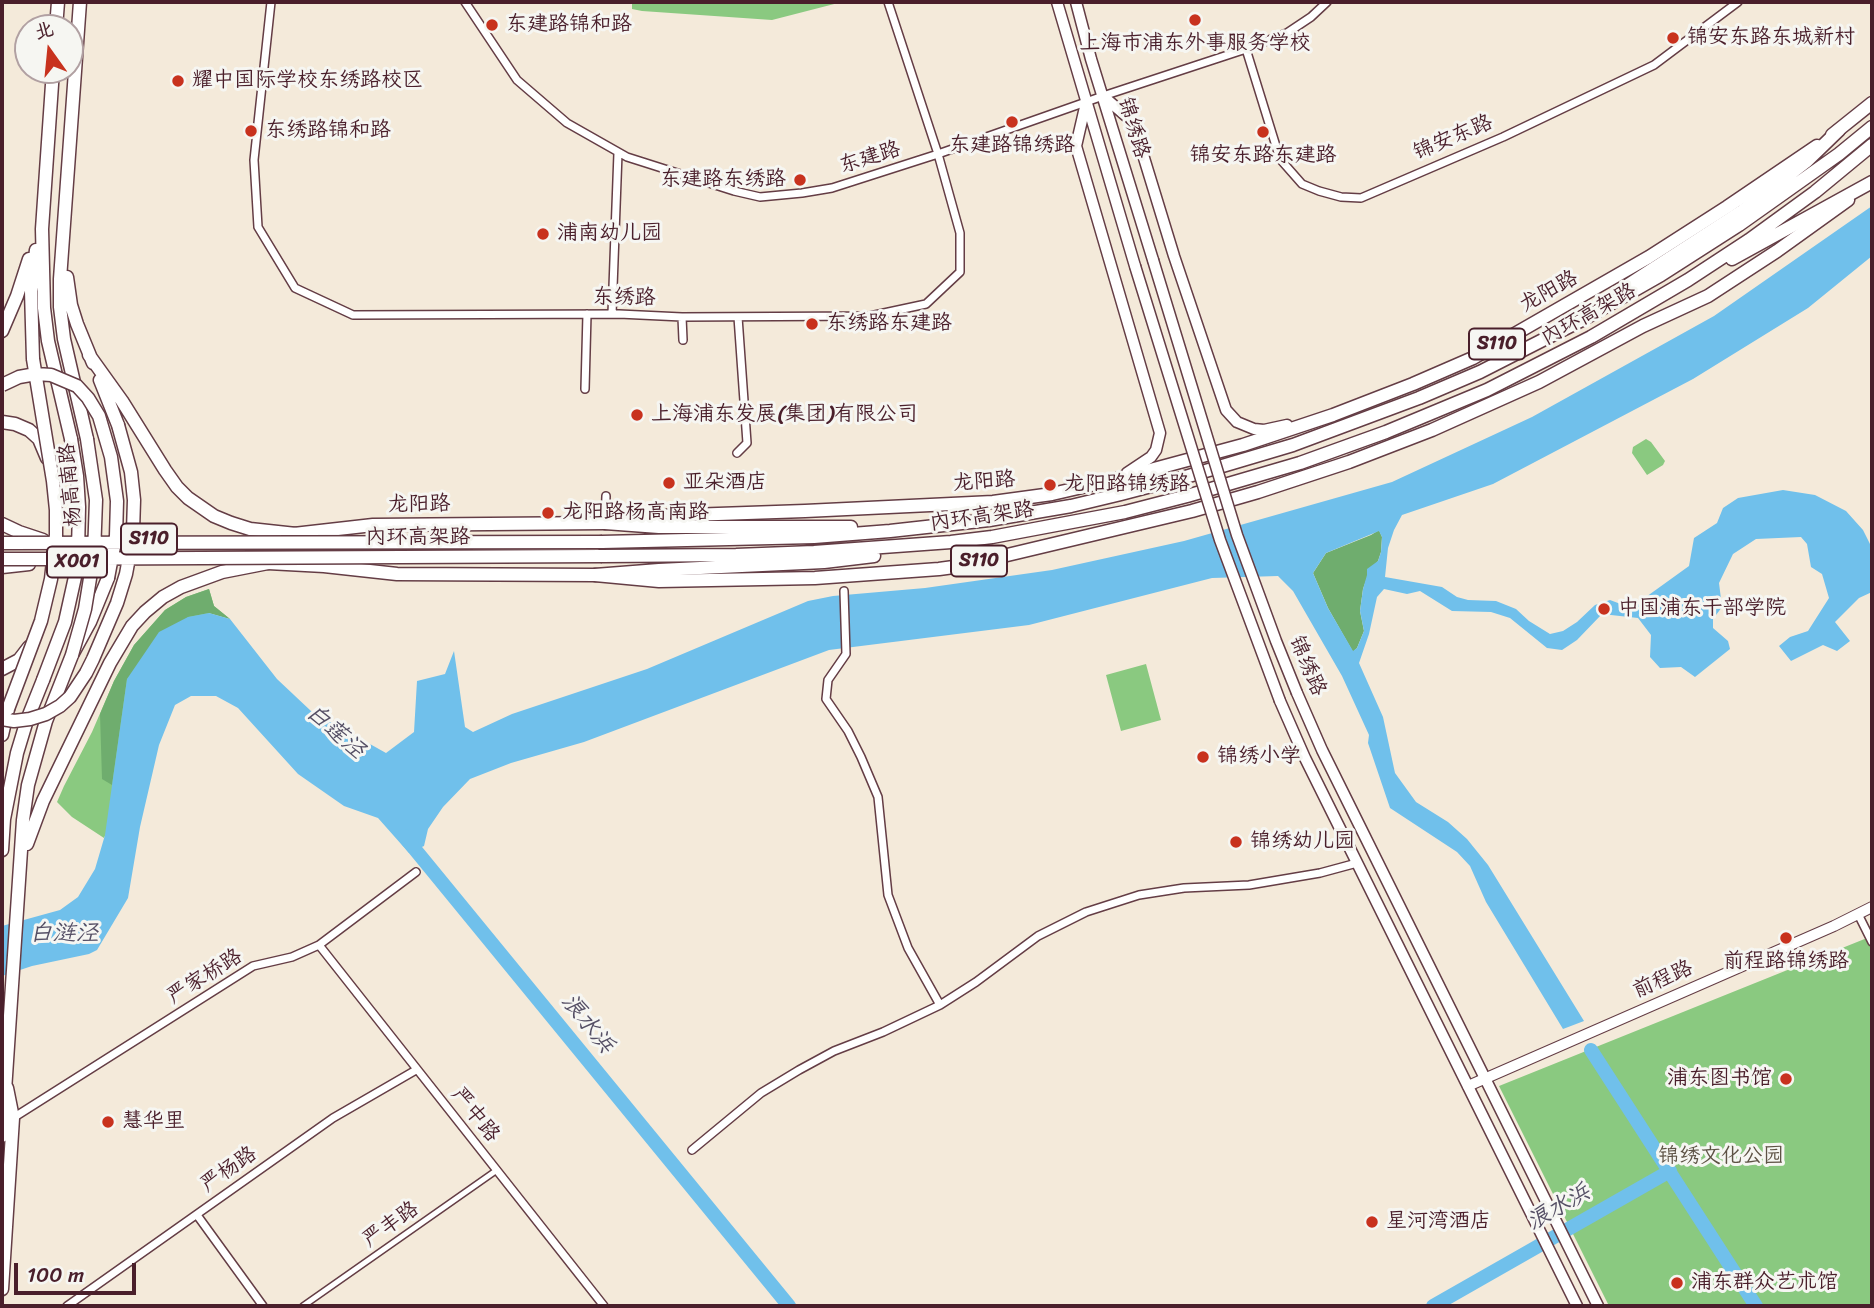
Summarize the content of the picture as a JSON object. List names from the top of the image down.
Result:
{
  "streets": {
    "main road": [
      "锦绣路",
      "龙阳路",
      "内环高架路",
      "S110",
      "杨高南路",
      "X001"
    ],
    "street": [
      "锦安东路",
      "东建路",
      "东绣路",
      "严家桥路",
      "前程路",
      "严中路",
      "严杨路",
      "严丰路"
    ]
  },
  "crossings": [
    ["锦绣路", "东建路"],
    ["锦绣路", "前程路"],
    ["锦安东路", "东建路"],
    ["东建路", "东绣路"],
    ["龙阳路", "内环高架路"],
    ["内环高架路", "S110"],
    ["杨高南路", "严家桥路"],
    ["严家桥路", "严中路"],
    ["严中路", "严杨路"],
    ["严中路", "严丰路"]
  ],
  "water": ["白莲泾", "白涟泾", "浪水浜"],
  "parks": ["锦绣文化公园"],
  "places": [
    "上海市浦东外事服务学校",
    "东建路锦和路",
    "锦安东路东城新村",
    "耀中国际学校东绣路校区",
    "东建路锦绣路",
    "东绣路锦和路",
    "锦安东路东建路",
    "东建路东绣路",
    "浦南幼儿园",
    "东绣路东建路",
    "上海浦东发展(集团)有限公司",
    "亚朵酒店",
    "龙阳路锦绣路",
    "龙阳路杨高南路",
    "中国浦东干部学院",
    "锦绣小学",
    "锦绣幼儿园",
    "前程路锦绣路",
    "浦东图书馆",
    "慧华里",
    "星河湾酒店",
    "浦东群众艺术馆"
  ],
  "scale_bar": "100 m",
  "north": "top"
}
